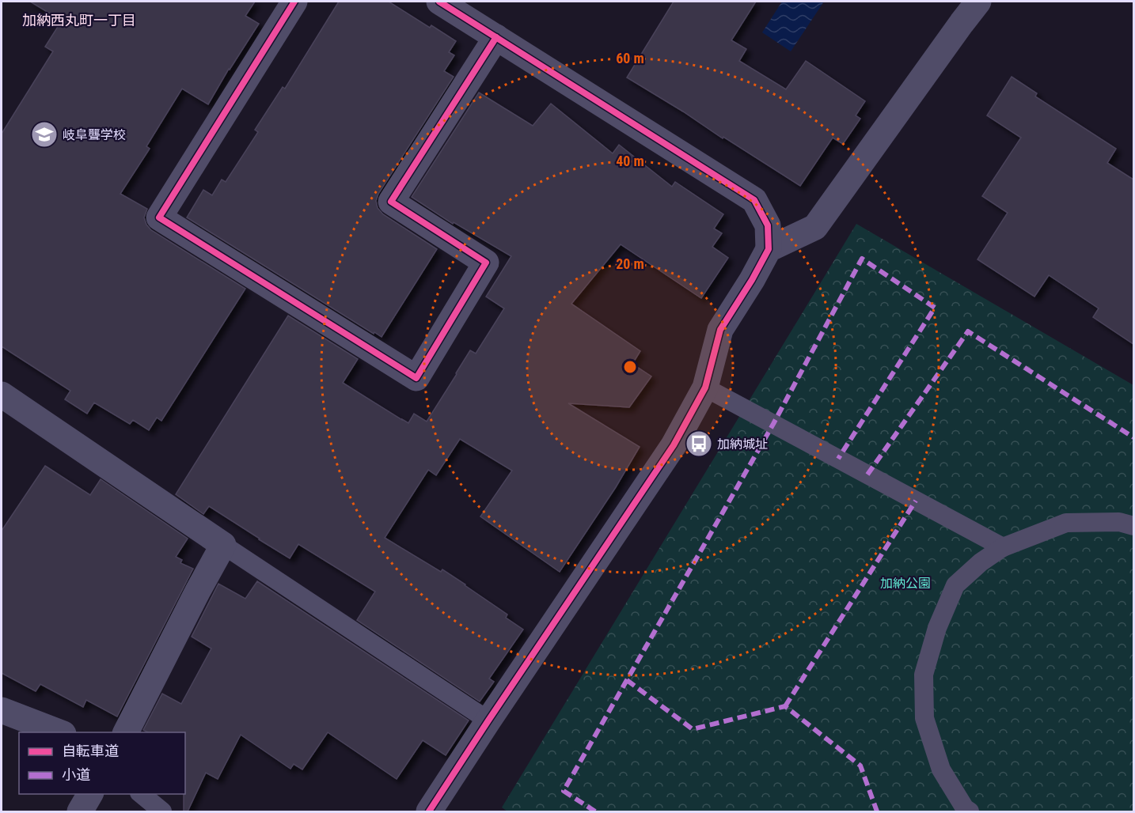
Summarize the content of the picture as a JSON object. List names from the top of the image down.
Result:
{
  "districts": ["加納西丸町一丁目"],
  "parks": ["加納公園"],
  "places": {
    "school or university": ["岐阜聾学校"],
    "bus stop": ["加納城址"]
  },
  "legend": ["自転車道", "小道"],
  "rings": ["60 m", "40 m", "20 m"]
}
